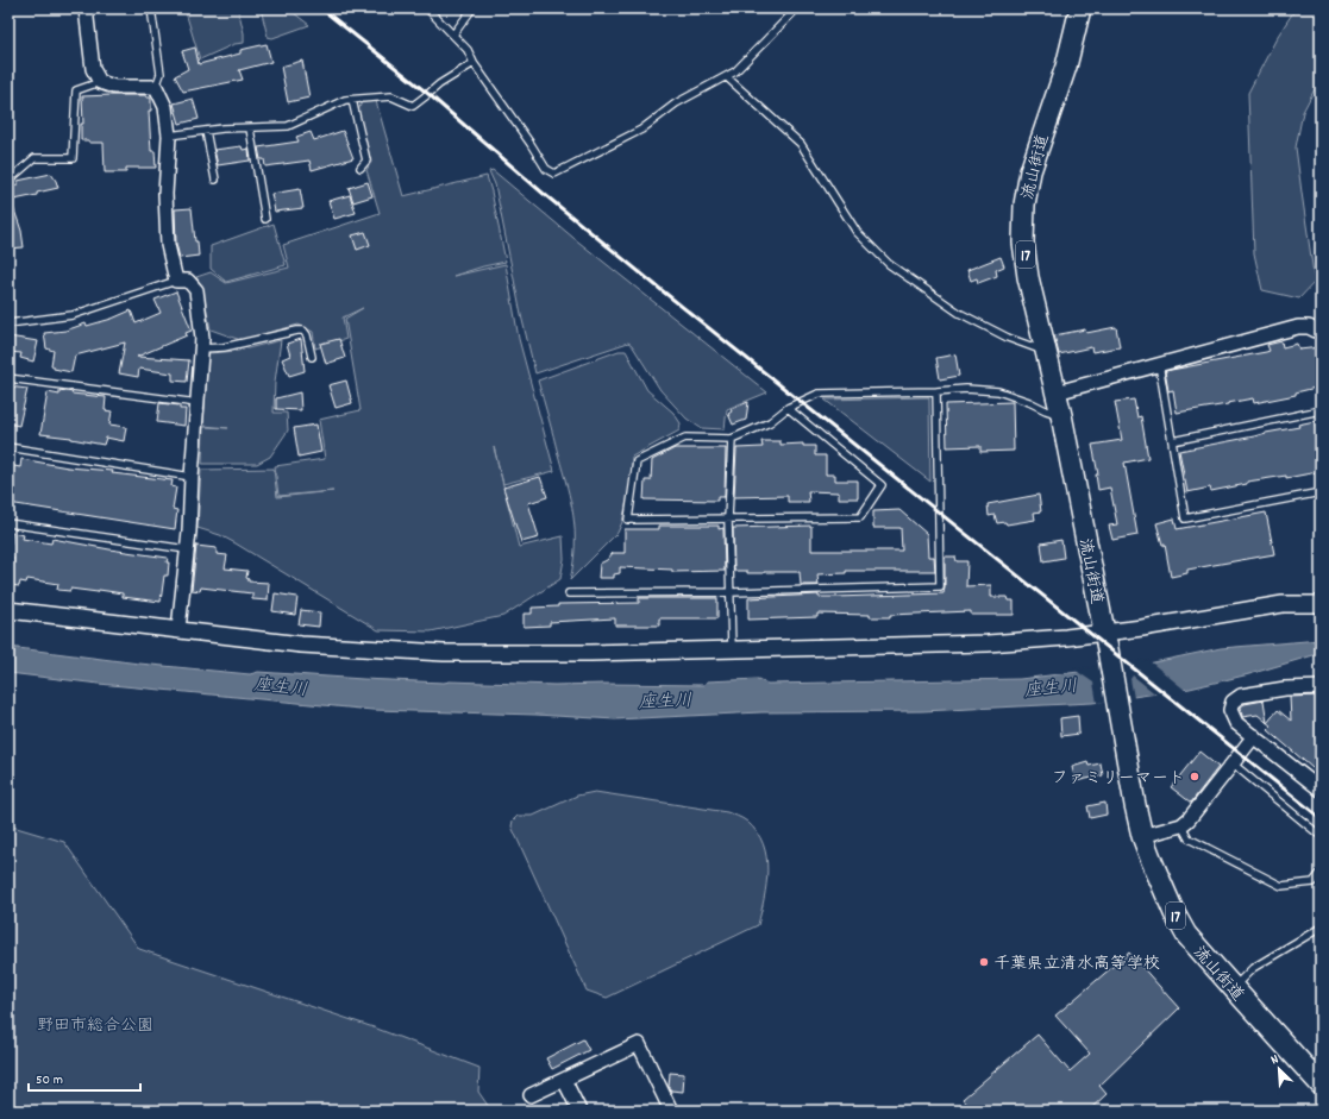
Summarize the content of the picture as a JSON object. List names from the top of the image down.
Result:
{
  "streets": {
    "main road": ["流山街道", "17"]
  },
  "water": ["座生川"],
  "parks": ["野田市総合公園"],
  "places": ["ファミリーマート", "千葉県立清水高等学校"],
  "scale_bar": "50 m",
  "north": "top left"
}
